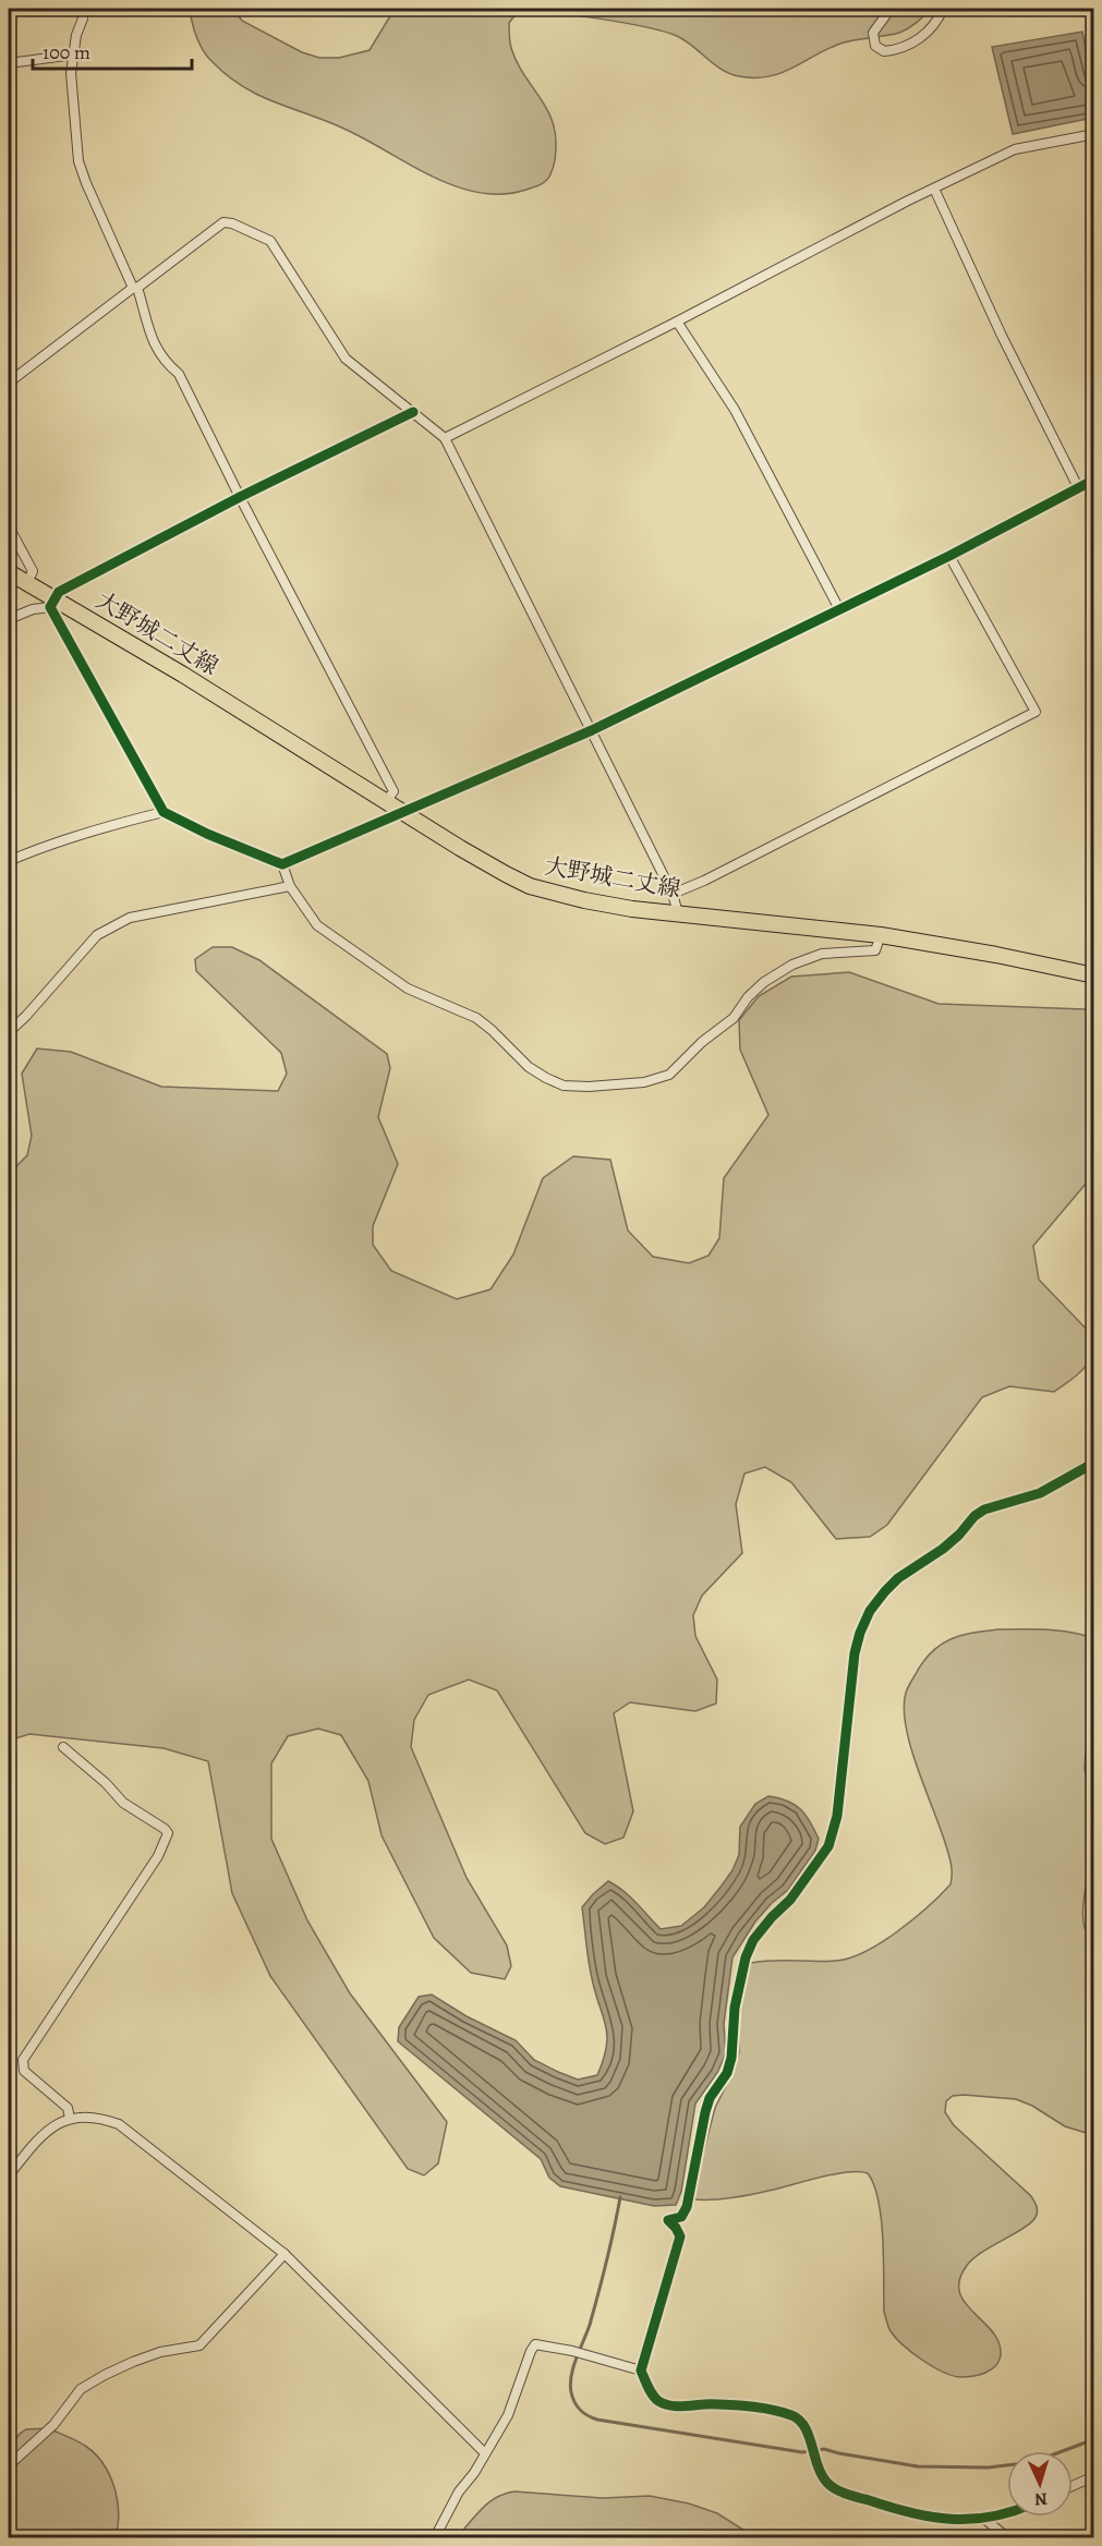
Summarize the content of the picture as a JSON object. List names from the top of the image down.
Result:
{
  "streets": {
    "main road": ["大野城二丈線"]
  },
  "scale_bar": "100 m",
  "north": "bottom"
}
